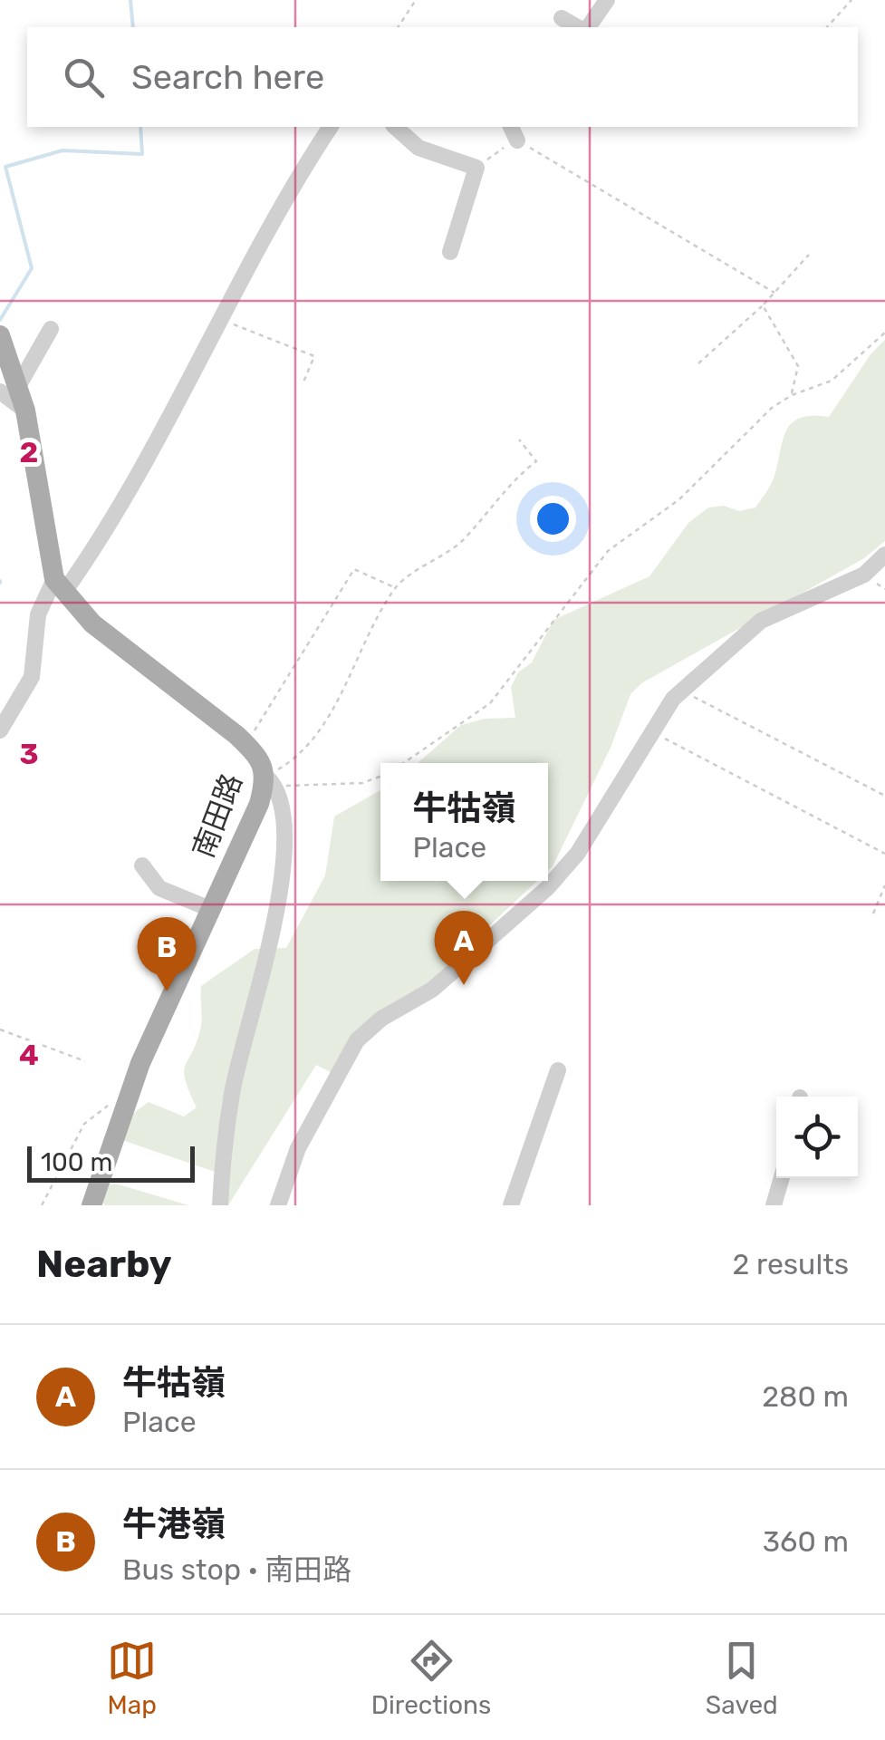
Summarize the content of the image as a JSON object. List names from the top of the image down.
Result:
{
  "streets": {
    "main road": ["南田路"]
  },
  "scale_bar": "100 m",
  "page": {
    "search": "Search here",
    "popup": ["牛牯嶺", "Place"],
    "pins": ["A", "B"],
    "scale": "100 m",
    "heading": ["Nearby", "2 results"],
    "list": [
      {
        "mark": "A",
        "name": "牛牯嶺",
        "note": "Place",
        "value": "280 m"
      },
      {
        "mark": "B",
        "name": "牛港嶺",
        "note": "Bus stop · 南田路",
        "value": "360 m"
      }
    ],
    "nav": ["Map", "Directions", "Saved"]
  },
  "grid": {
    "rows": ["2", "3", "4"]
  }
}
